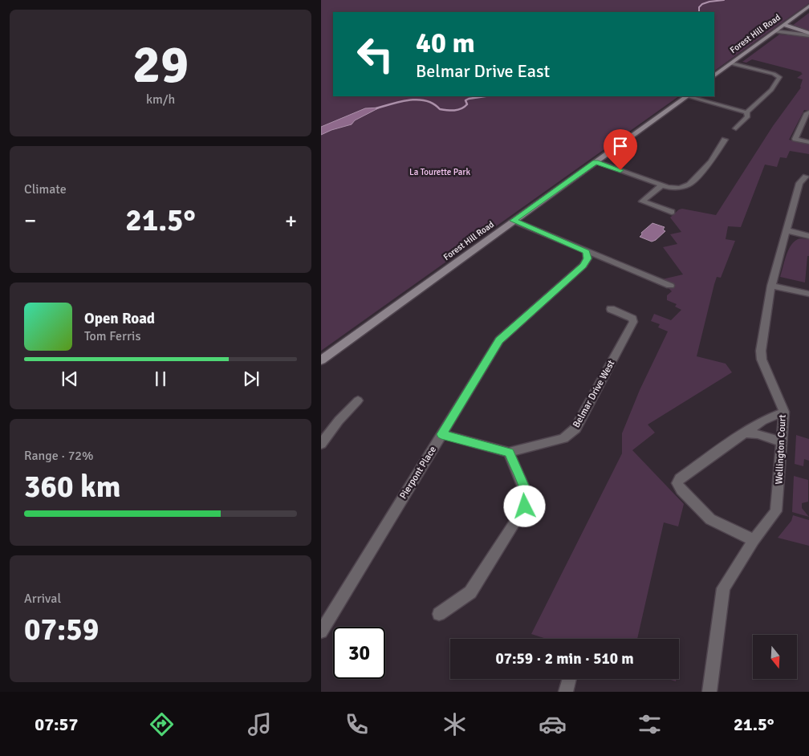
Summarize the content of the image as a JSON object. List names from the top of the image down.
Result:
{
  "streets": {
    "street": [
      "Forest Hill Road",
      "Belmar Drive West",
      "Wellington Court",
      "Pierpont Place"
    ]
  },
  "parks": ["La Tourette Park"],
  "north": "bottom",
  "page": {
    "tile": [
      ["29", "km/h"],
      "Climate",
      ["Range · 72%", "360 km"],
      ["Arrival", "07:59"]
    ],
    "turn": ["40 m", "Belmar Drive East"],
    "heat": ["−", "21.5°", "+"],
    "song": ["Open Road", "Tom Ferris"],
    "limit": "30",
    "trip": "07:59 · 2 min · 510 m",
    "tabs": ["07:57", "21.5°"]
  }
}
